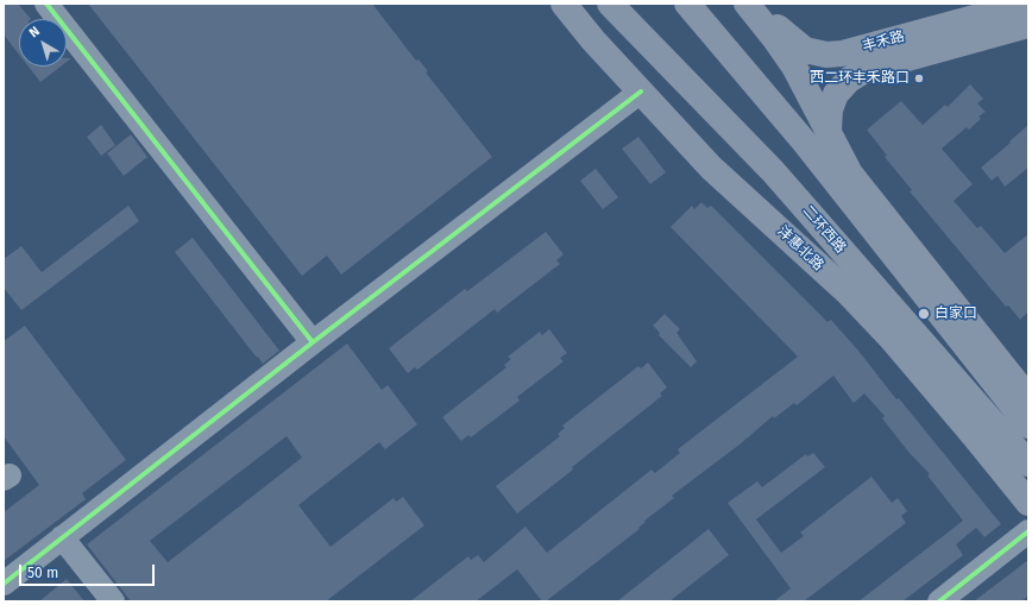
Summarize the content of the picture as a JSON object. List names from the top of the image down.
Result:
{
  "streets": {
    "highway": ["二环西路"],
    "main road": ["丰禾路", "沣惠北路"]
  },
  "places": ["西二环丰禾路口", "白家口"],
  "scale_bar": "50 m",
  "north": "top left"
}
